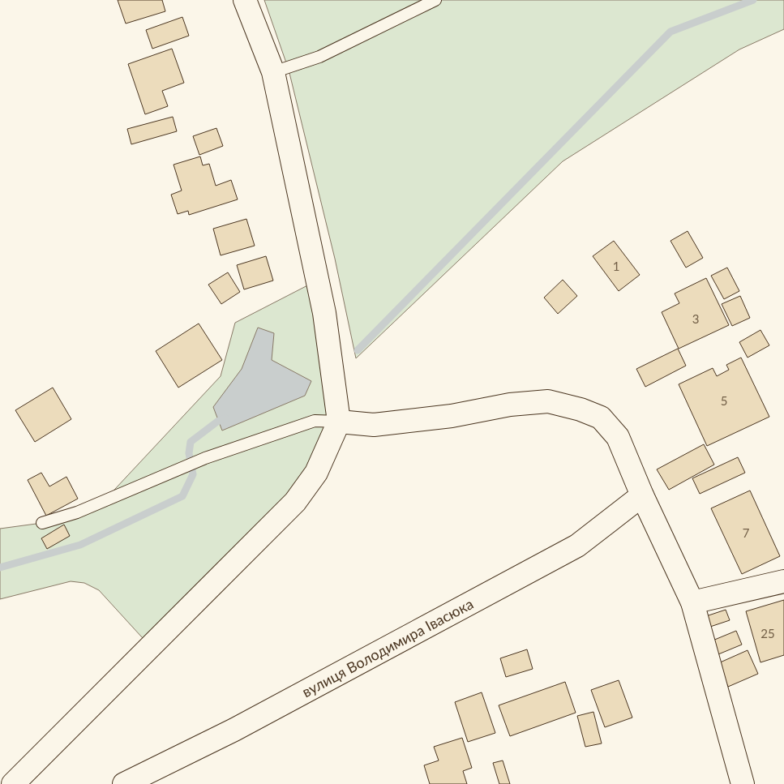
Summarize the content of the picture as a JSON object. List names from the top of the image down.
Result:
{
  "streets": {
    "street": ["вулиця Володимира Івасюка"]
  },
  "house_numbers": [
    "1",
    "3",
    "5",
    "7",
    "25"
  ]
}
